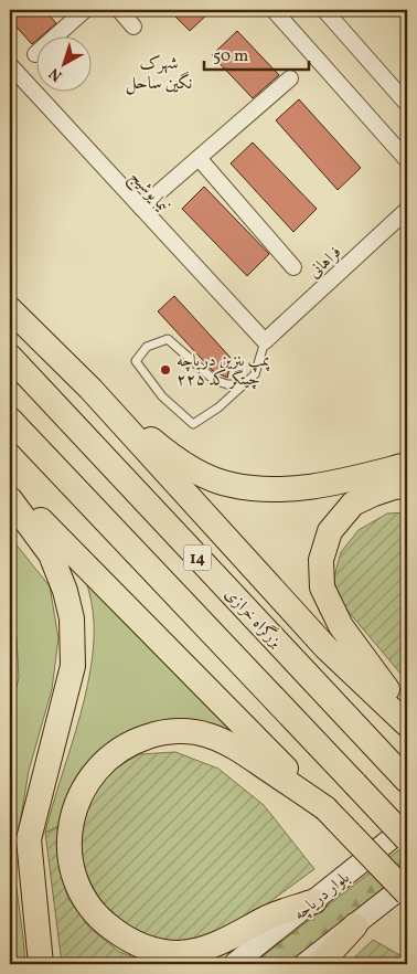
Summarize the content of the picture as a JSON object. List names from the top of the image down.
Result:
{
  "streets": {
    "highway": ["14", "بزرگراه خرازی"],
    "main road": ["بلوار دریاچه"],
    "street": ["نیما یوشیج", "فراهانی"]
  },
  "crossings": [
    ["نیما یوشیج", "فراهانی"]
  ],
  "districts": ["شهرک نگین ساحل"],
  "places": ["پمپ بنزین دریاچه چیتگر کد ۲۲۵"],
  "scale_bar": "50 m",
  "north": "bottom left"
}
